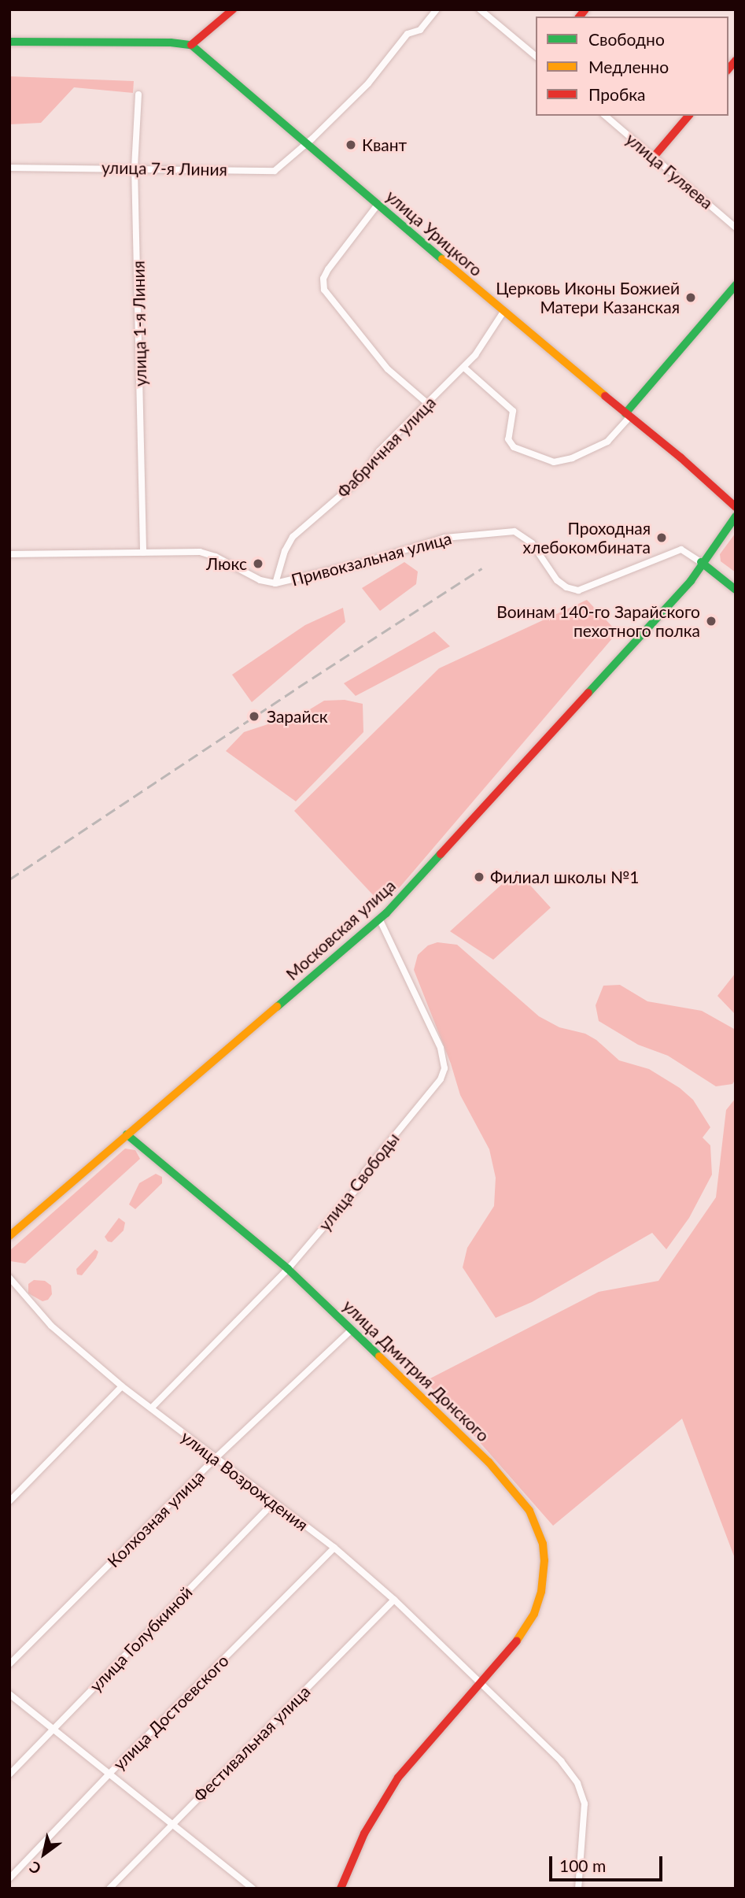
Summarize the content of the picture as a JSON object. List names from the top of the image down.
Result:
{
  "streets": {
    "main road": ["улица Урицкого", "Московская улица", "улица Дмитрия Донского"],
    "street": [
      "улица 7-я Линия",
      "улица Гуляева",
      "улица 1-я Линия",
      "Фабричная улица",
      "Привокзальная улица",
      "улица Свободы",
      "улица Возрождения",
      "Колхозная улица",
      "улица Голубкиной",
      "улица Достоевского",
      "Фестивальная улица"
    ]
  },
  "crossings": [
    ["улица 7-я Линия", "улица Урицкого"],
    ["улица 7-я Линия", "улица 1-я Линия"],
    ["улица Урицкого", "Фабричная улица"],
    ["улица 1-я Линия", "Привокзальная улица"],
    ["Фабричная улица", "Привокзальная улица"],
    ["Привокзальная улица", "Московская улица"],
    ["Московская улица", "улица Свободы"],
    ["Московская улица", "улица Дмитрия Донского"],
    ["улица Свободы", "улица Дмитрия Донского"],
    ["улица Свободы", "улица Возрождения"],
    ["улица Дмитрия Донского", "улица Возрождения"],
    ["улица Дмитрия Донского", "Колхозная улица"],
    ["улица Возрождения", "Колхозная улица"],
    ["улица Возрождения", "улица Голубкиной"],
    ["улица Возрождения", "улица Достоевского"],
    ["улица Возрождения", "Фестивальная улица"]
  ],
  "places": [
    "Квант",
    "Церковь Иконы Божией Матери Казанская",
    "Проходная хлебокомбината",
    "Люкс",
    "Воинам 140-го Зарайского пехотного полка",
    "Зарайск",
    "Филиал школы №1"
  ],
  "legend": ["Свободно", "Медленно", "Пробка"],
  "scale_bar": "100 m",
  "north": "bottom left"
}
